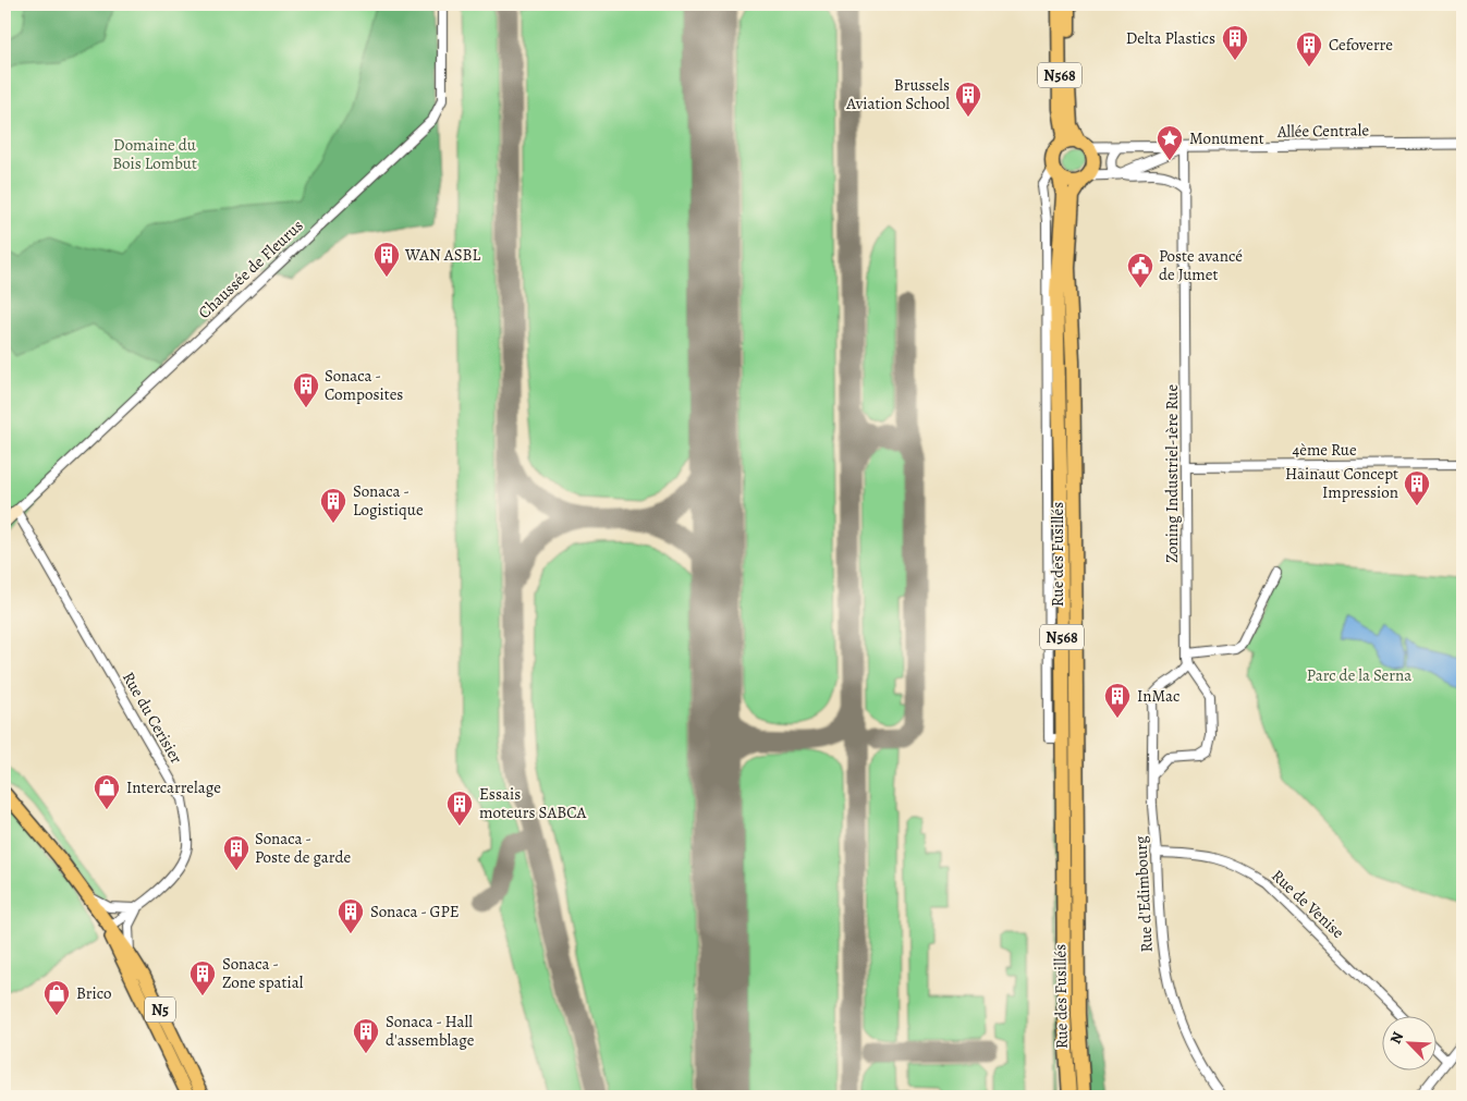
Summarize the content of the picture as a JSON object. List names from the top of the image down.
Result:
{
  "streets": {
    "highway": ["N568", "Rue des Fusillés"],
    "main road": ["Chaussée de Fleurus", "N5"],
    "street": [
      "Allée Centrale",
      "4ème Rue",
      "Zoning Industriel-1ère Rue",
      "Rue du Cerisier",
      "Rue d'Edimbourg",
      "Rue de Venise"
    ]
  },
  "crossings": [
    ["N568", "Allée Centrale"],
    ["N568", "Rue des Fusillés"],
    ["Allée Centrale", "Zoning Industriel-1ère Rue"],
    ["Allée Centrale", "Rue des Fusillés"],
    ["Chaussée de Fleurus", "Rue du Cerisier"],
    ["4ème Rue", "Zoning Industriel-1ère Rue"],
    ["Zoning Industriel-1ère Rue", "Rue d'Edimbourg"],
    ["Rue du Cerisier", "N5"],
    ["Rue d'Edimbourg", "Rue de Venise"]
  ],
  "parks": ["Domaine du Bois Lombut", "Parc de la Serna"],
  "places": {
    "building": [
      "Delta Plastics",
      "Cefoverre",
      "Brussels Aviation School",
      "WAN ASBL",
      "Sonaca - Composites",
      "Hainaut Concept Impression",
      "Sonaca - Logistique",
      "InMac",
      "Essais moteurs SABCA",
      "Sonaca - Poste de garde",
      "Sonaca - GPE",
      "Sonaca - Zone spatial",
      "Sonaca - Hall d'assemblage"
    ],
    "place": ["Monument"],
    "public building": ["Poste avancé de Jumet"],
    "shop": ["Intercarrelage", "Brico"]
  },
  "north": "top left"
}
